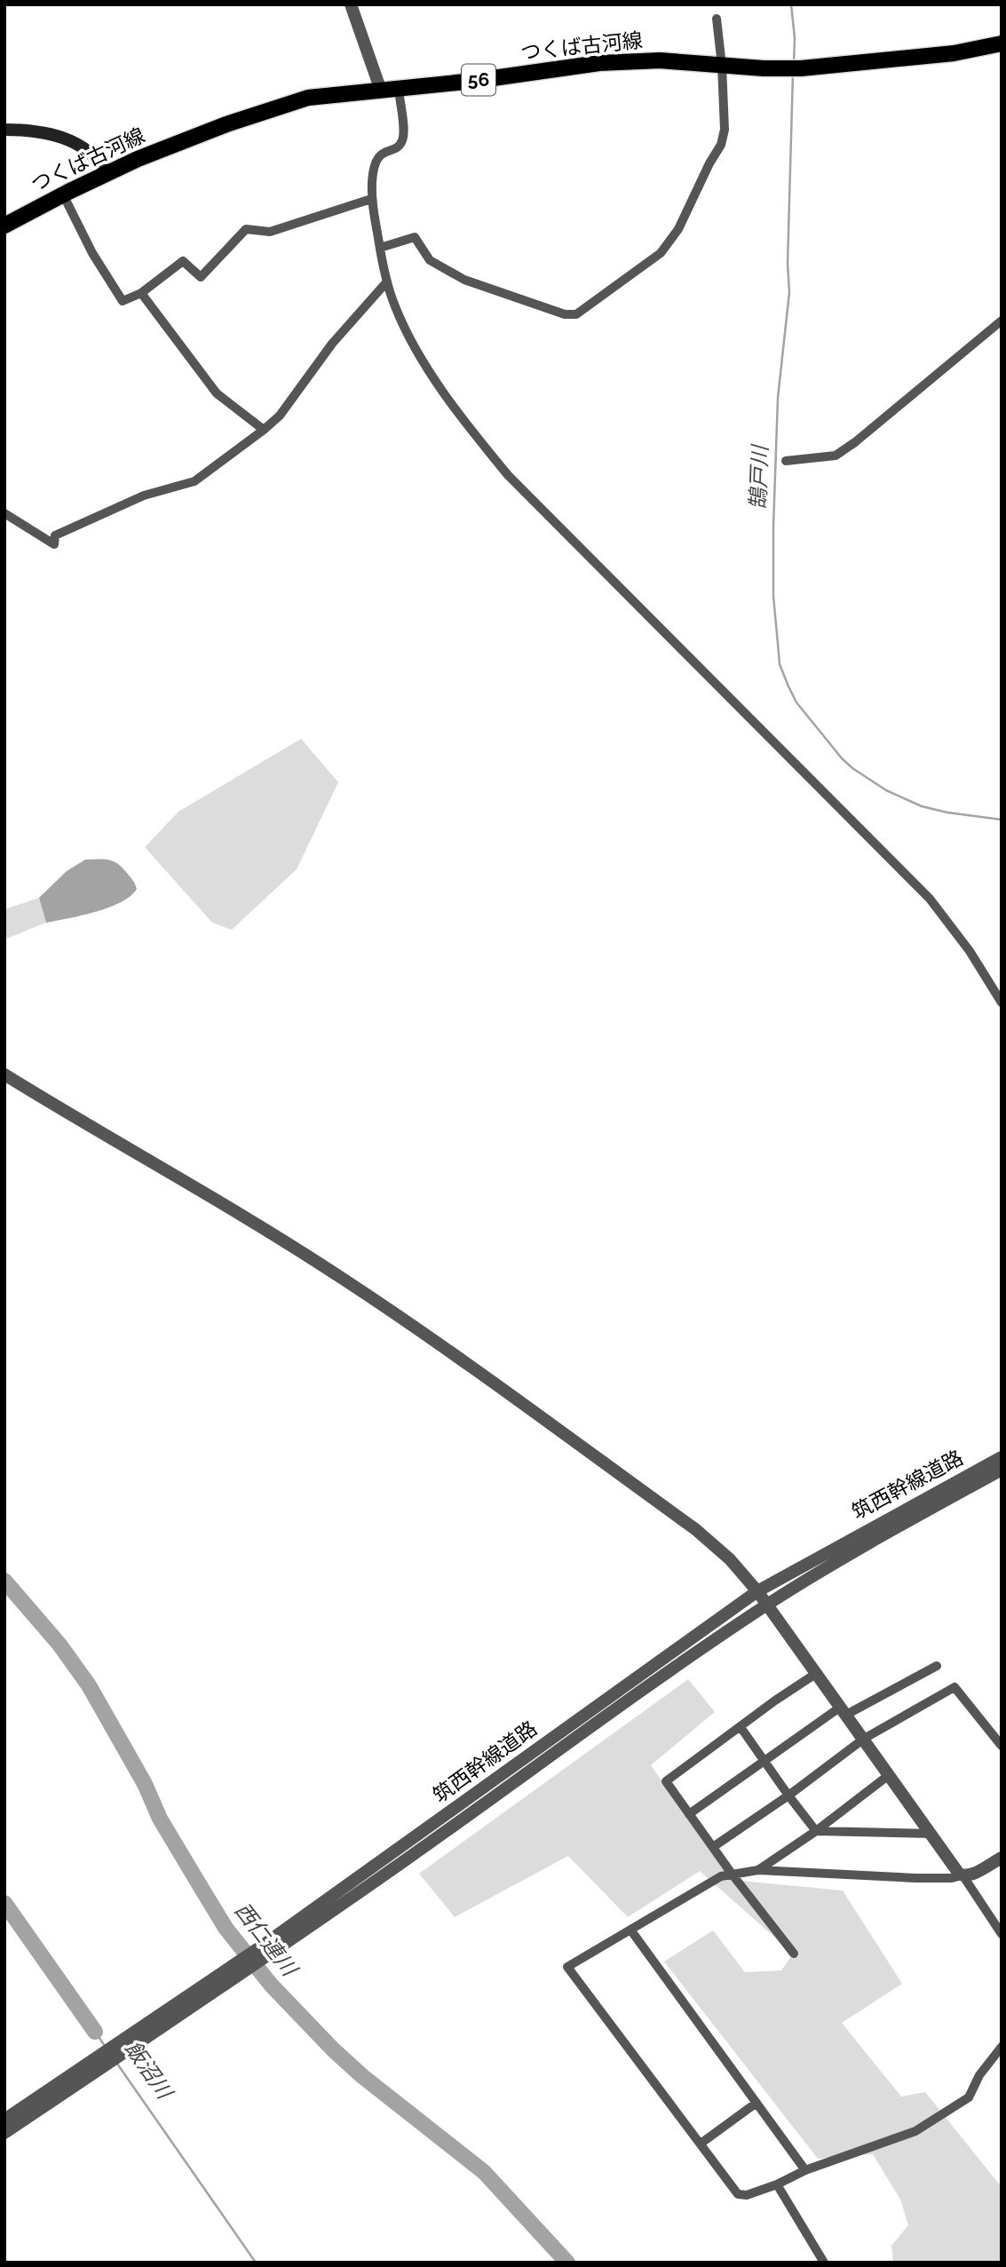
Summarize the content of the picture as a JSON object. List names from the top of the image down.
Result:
{
  "streets": {
    "main road": ["つくば古河線", "56"],
    "street": ["筑西幹線道路"]
  },
  "water": ["鵠戸川", "西仁連川", "飯沼川"]
}
